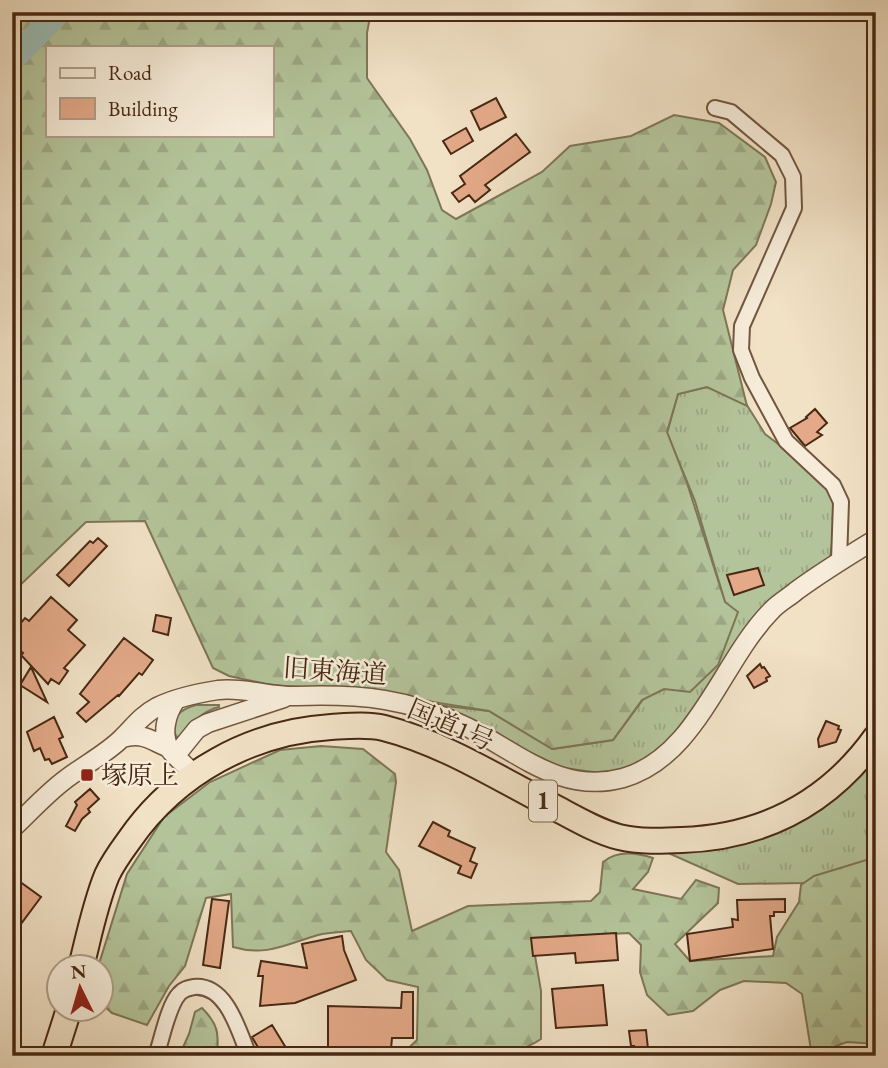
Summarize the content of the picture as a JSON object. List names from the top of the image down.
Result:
{
  "streets": {
    "highway": ["国道1号", "1"],
    "street": ["旧東海道"]
  },
  "places": {
    "transit": ["塚原上"]
  },
  "legend": ["Road", "Building"],
  "north": "top"
}
